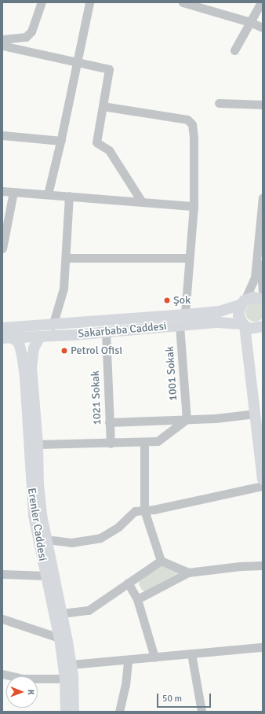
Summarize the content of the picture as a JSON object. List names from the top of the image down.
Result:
{
  "streets": {
    "main road": ["Sakarbaba Caddesi", "Erenler Caddesi"],
    "street": ["1001 Sokak", "1021 Sokak"]
  },
  "crossings": [
    ["Sakarbaba Caddesi", "1001 Sokak"],
    ["Sakarbaba Caddesi", "1021 Sokak"],
    ["Sakarbaba Caddesi", "Erenler Caddesi"]
  ],
  "places": ["Şok", "Petrol Ofisi"],
  "scale_bar": "50 m",
  "north": "right"
}
